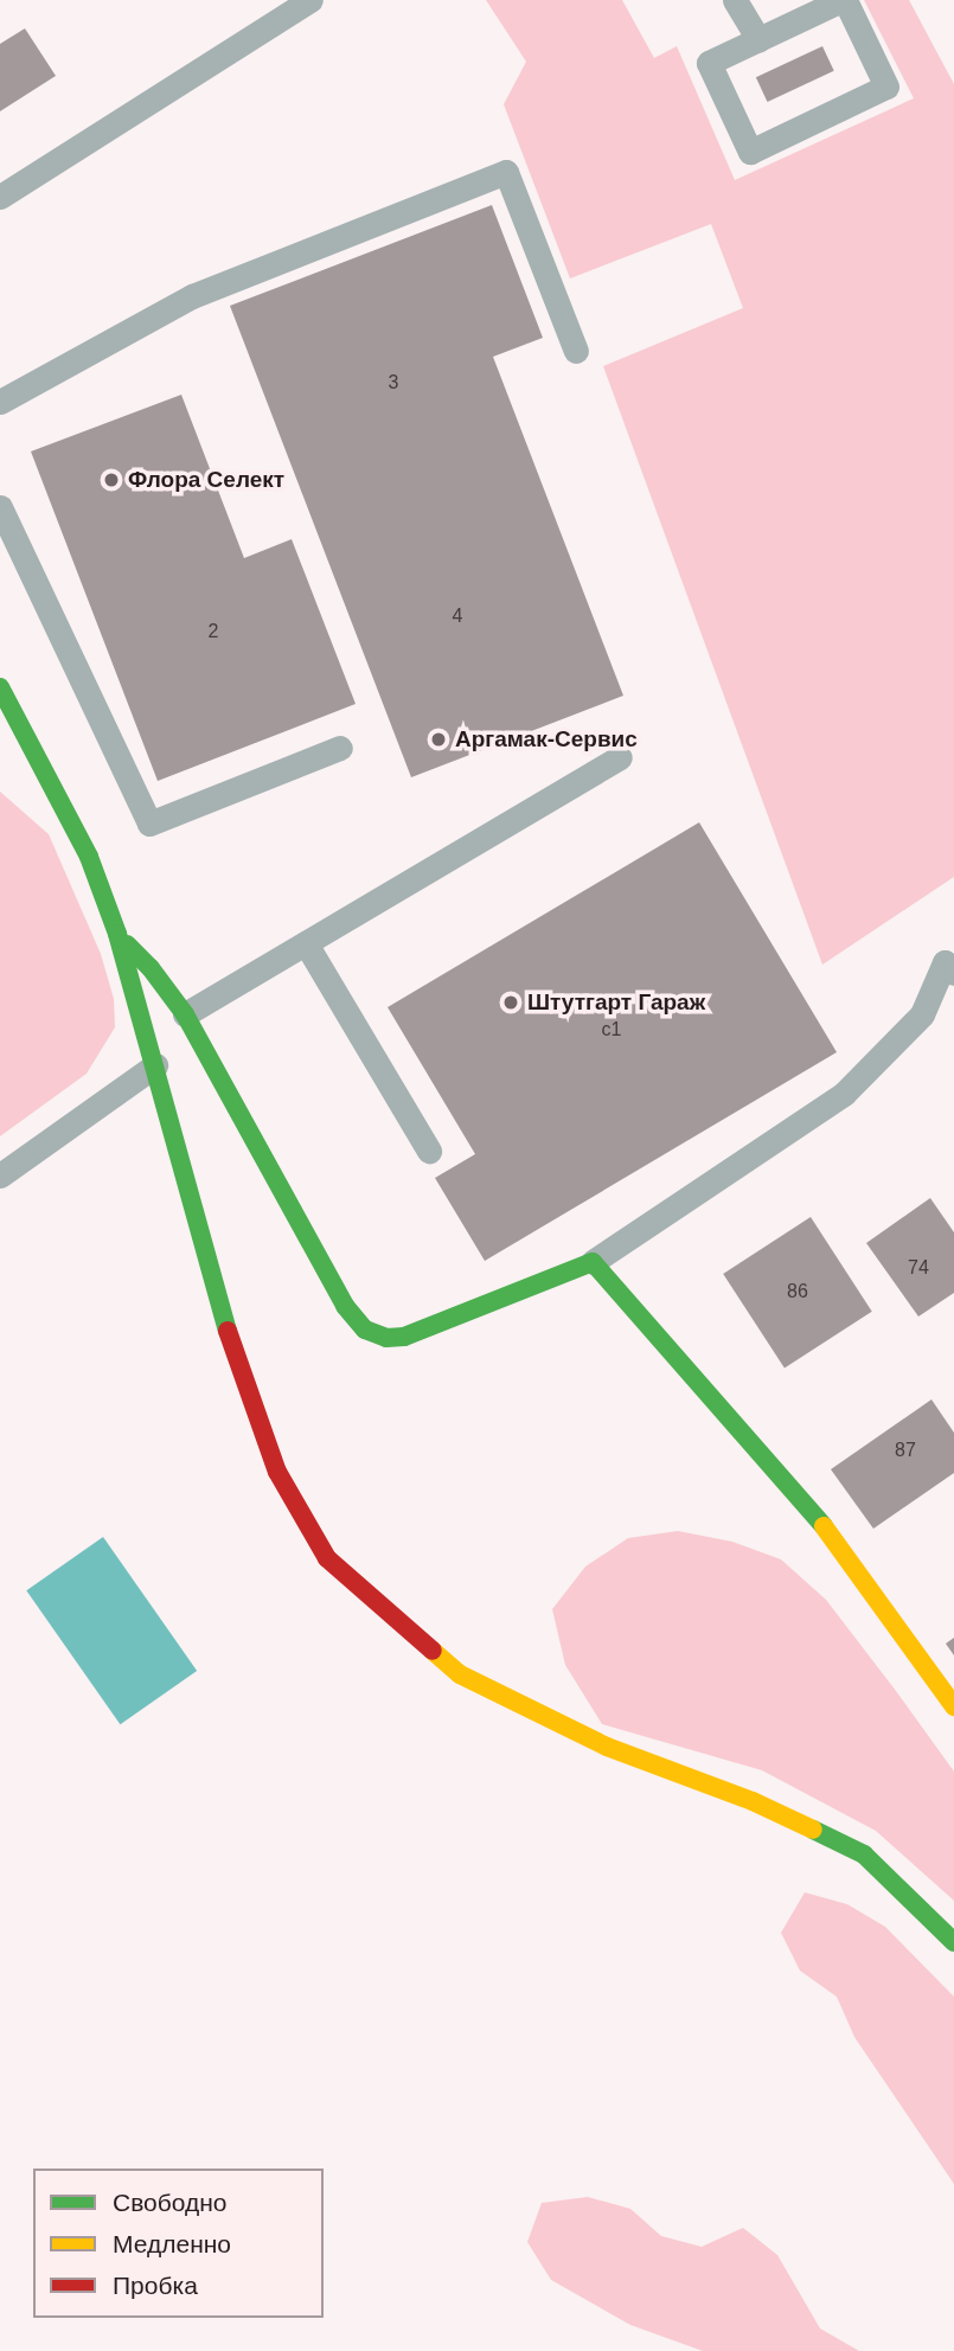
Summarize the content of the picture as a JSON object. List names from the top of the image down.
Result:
{
  "places": ["Флора Селект", "Аргамак-Сервис", "Штутгарт Гараж"],
  "house_numbers": [
    "3",
    "4",
    "2",
    "с1",
    "74",
    "86",
    "87"
  ],
  "legend": ["Свободно", "Медленно", "Пробка"]
}
